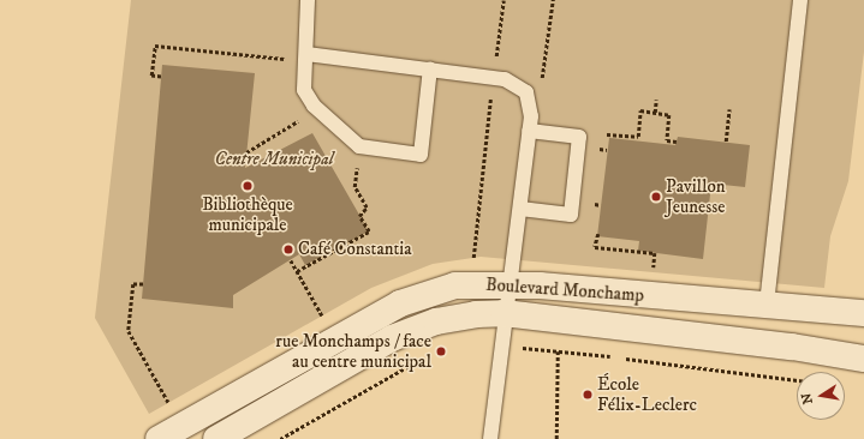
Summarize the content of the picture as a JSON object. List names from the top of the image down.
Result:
{
  "streets": {
    "street": ["Boulevard Monchamp"]
  },
  "parks": ["Centre Municipal"],
  "places": [
    "Bibliothèque municipale",
    "Pavillon Jeunesse",
    "Café Constantia",
    "rue Monchamps / face au centre municipal",
    "École Félix-Leclerc"
  ],
  "north": "left"
}
